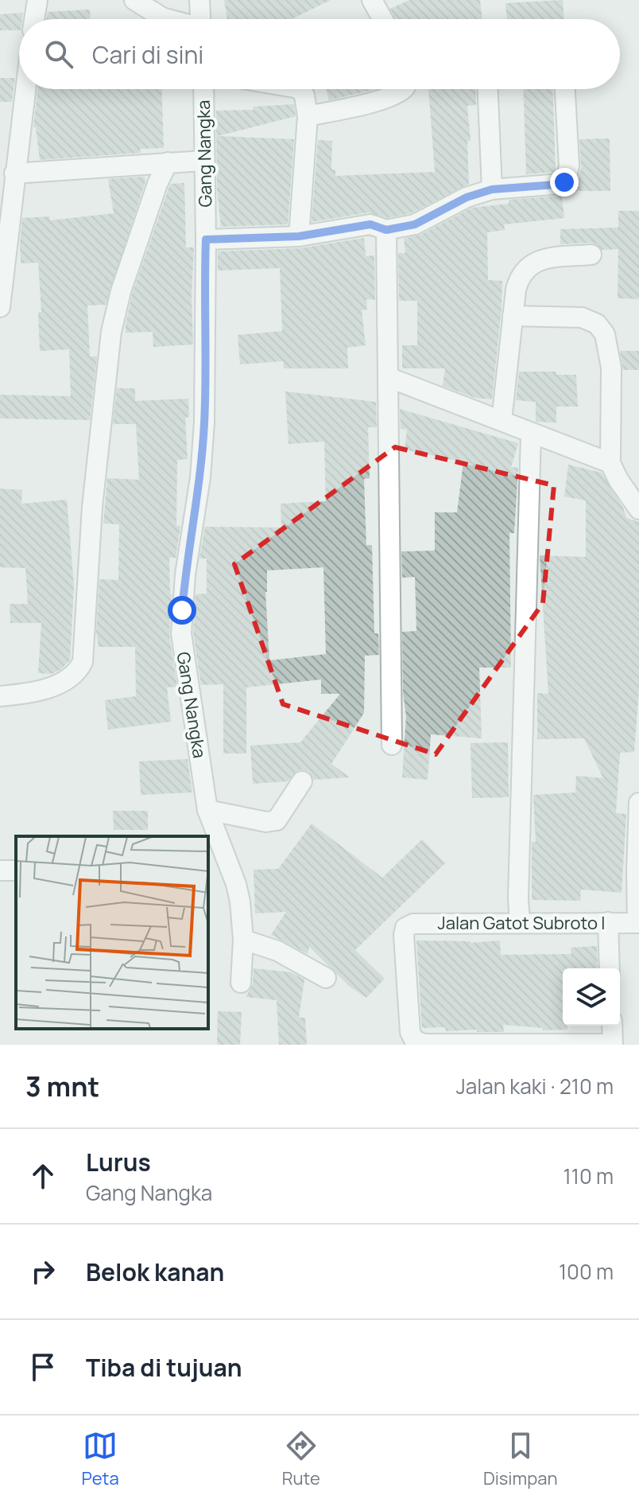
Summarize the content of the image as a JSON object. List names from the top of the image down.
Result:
{
  "streets": {
    "street": ["Gang Nangka", "Jalan Gatot Subroto I"]
  },
  "page": {
    "search": "Cari di sini",
    "heading": ["3 mnt", "Jalan kaki · 210 m"],
    "list": [
      ["Lurus", "Gang Nangka", "110 m"],
      ["Belok kanan", "100 m"],
      "Tiba di tujuan"
    ],
    "nav": ["Peta", "Rute", "Disimpan"]
  }
}
